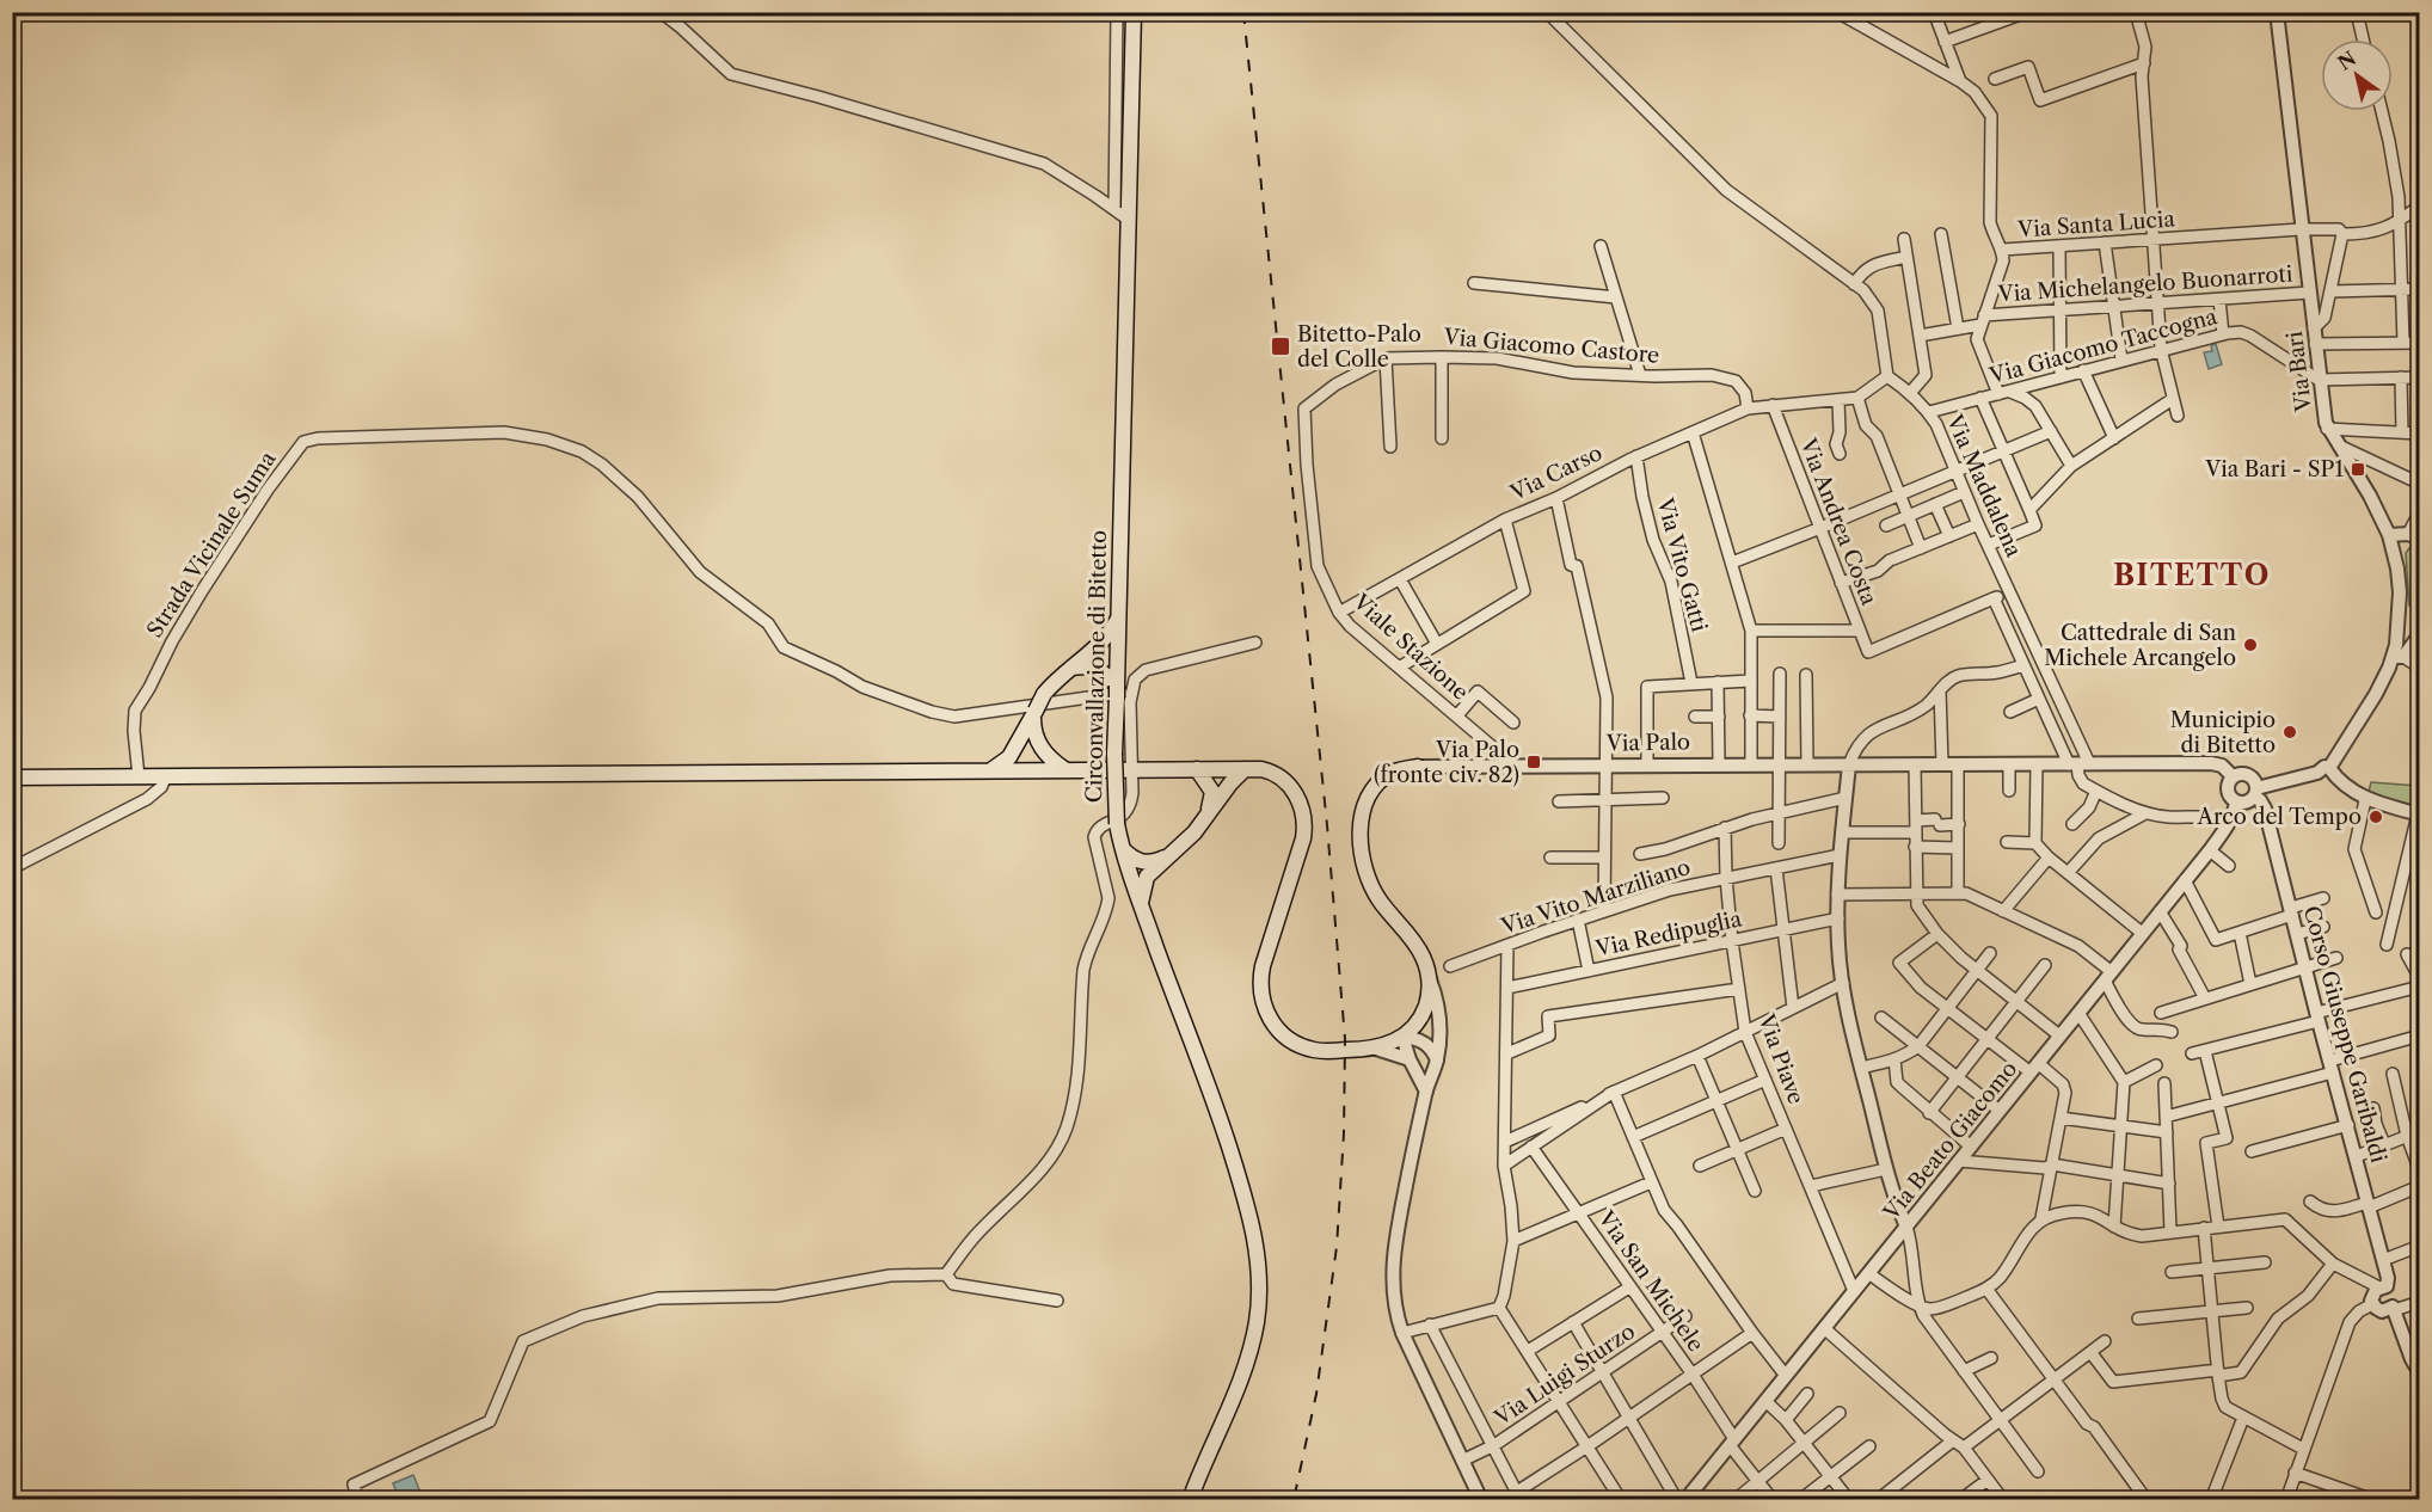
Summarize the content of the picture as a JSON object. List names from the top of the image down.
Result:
{
  "streets": {
    "main road": ["Circonvallazione di Bitetto", "Via Palo"],
    "street": [
      "Via Santa Lucia",
      "Via Michelangelo Buonarroti",
      "Via Giacomo Castore",
      "Via Giacomo Taccogna",
      "Via Bari",
      "Via Carso",
      "Via Maddalena",
      "Via Andrea Costa",
      "Strada Vicinale Suma",
      "Via Vito Gatti",
      "Viale Stazione",
      "Via Vito Marziliano",
      "Via Redipuglia",
      "Corso Giuseppe Garibaldi",
      "Via Piave",
      "Via Beato Giacomo",
      "Via San Michele",
      "Via Luigi Sturzo"
    ]
  },
  "crossings": [
    ["Via Santa Lucia", "Via Michelangelo Buonarroti"],
    ["Via Santa Lucia", "Via Giacomo Taccogna"],
    ["Via Santa Lucia", "Via Bari"],
    ["Via Michelangelo Buonarroti", "Via Bari"],
    ["Via Giacomo Castore", "Via Carso"],
    ["Via Giacomo Castore", "Viale Stazione"],
    ["Via Giacomo Taccogna", "Via Bari"],
    ["Via Giacomo Taccogna", "Via Maddalena"],
    ["Via Carso", "Via Vito Gatti"],
    ["Via Carso", "Viale Stazione"],
    ["Via Maddalena", "Via Andrea Costa"],
    ["Via Maddalena", "Via Palo"],
    ["Viale Stazione", "Via Palo"],
    ["Via Palo", "Corso Giuseppe Garibaldi"],
    ["Via Palo", "Via Beato Giacomo"],
    ["Via Vito Marziliano", "Via Piave"],
    ["Via Redipuglia", "Via Piave"],
    ["Corso Giuseppe Garibaldi", "Via Beato Giacomo"],
    ["Via Piave", "Via Beato Giacomo"],
    ["Via Beato Giacomo", "Via San Michele"],
    ["Via San Michele", "Via Luigi Sturzo"]
  ],
  "districts": ["BITETTO"],
  "places": {
    "transit": ["Bitetto-Palo del Colle", "Via Bari - SP1", "Via Palo (fronte civ. 82)"],
    "other": ["Cattedrale di San Michele Arcangelo", "Municipio di Bitetto", "Arco del Tempo"]
  },
  "north": "top left"
}
